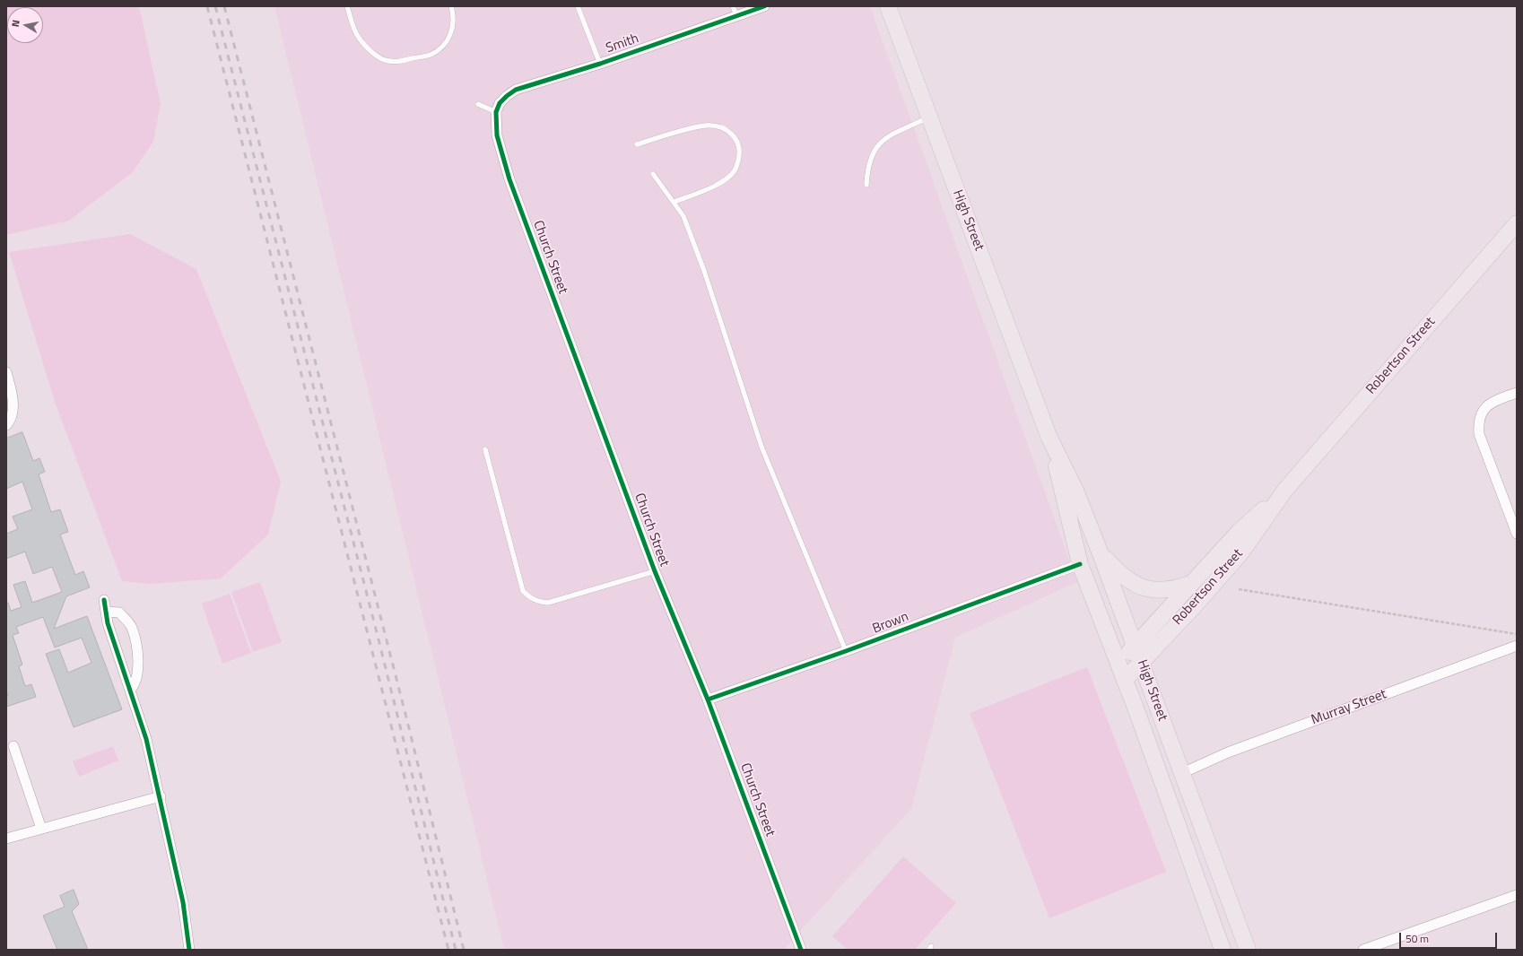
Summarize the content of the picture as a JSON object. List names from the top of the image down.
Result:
{
  "streets": {
    "main road": ["High Street", "Robertson Street"],
    "street": [
      "Smith",
      "Church Street",
      "Brown",
      "Murray Street"
    ]
  },
  "crossings": [
    ["Smith", "Church Street"],
    ["High Street", "Robertson Street"],
    ["High Street", "Brown"],
    ["High Street", "Murray Street"],
    ["Church Street", "Brown"]
  ],
  "scale_bar": "50 m",
  "north": "left"
}
